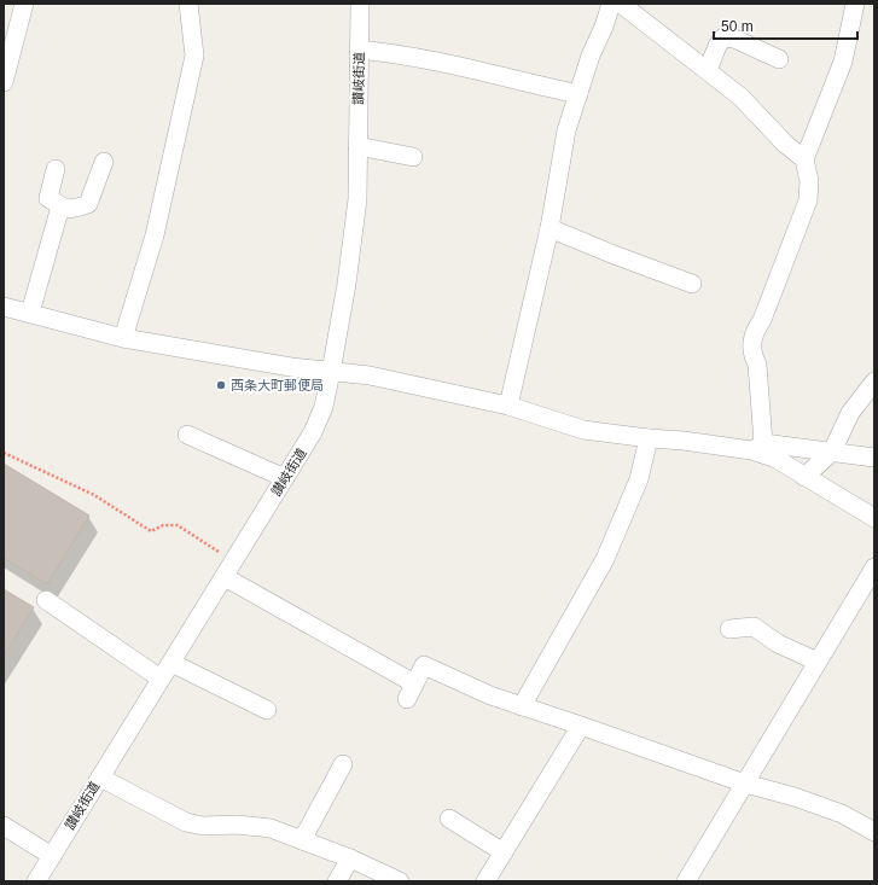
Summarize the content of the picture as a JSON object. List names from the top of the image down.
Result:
{
  "streets": {
    "street": ["讃岐街道"]
  },
  "places": ["西条大町郵便局"],
  "scale_bar": "50 m"
}
